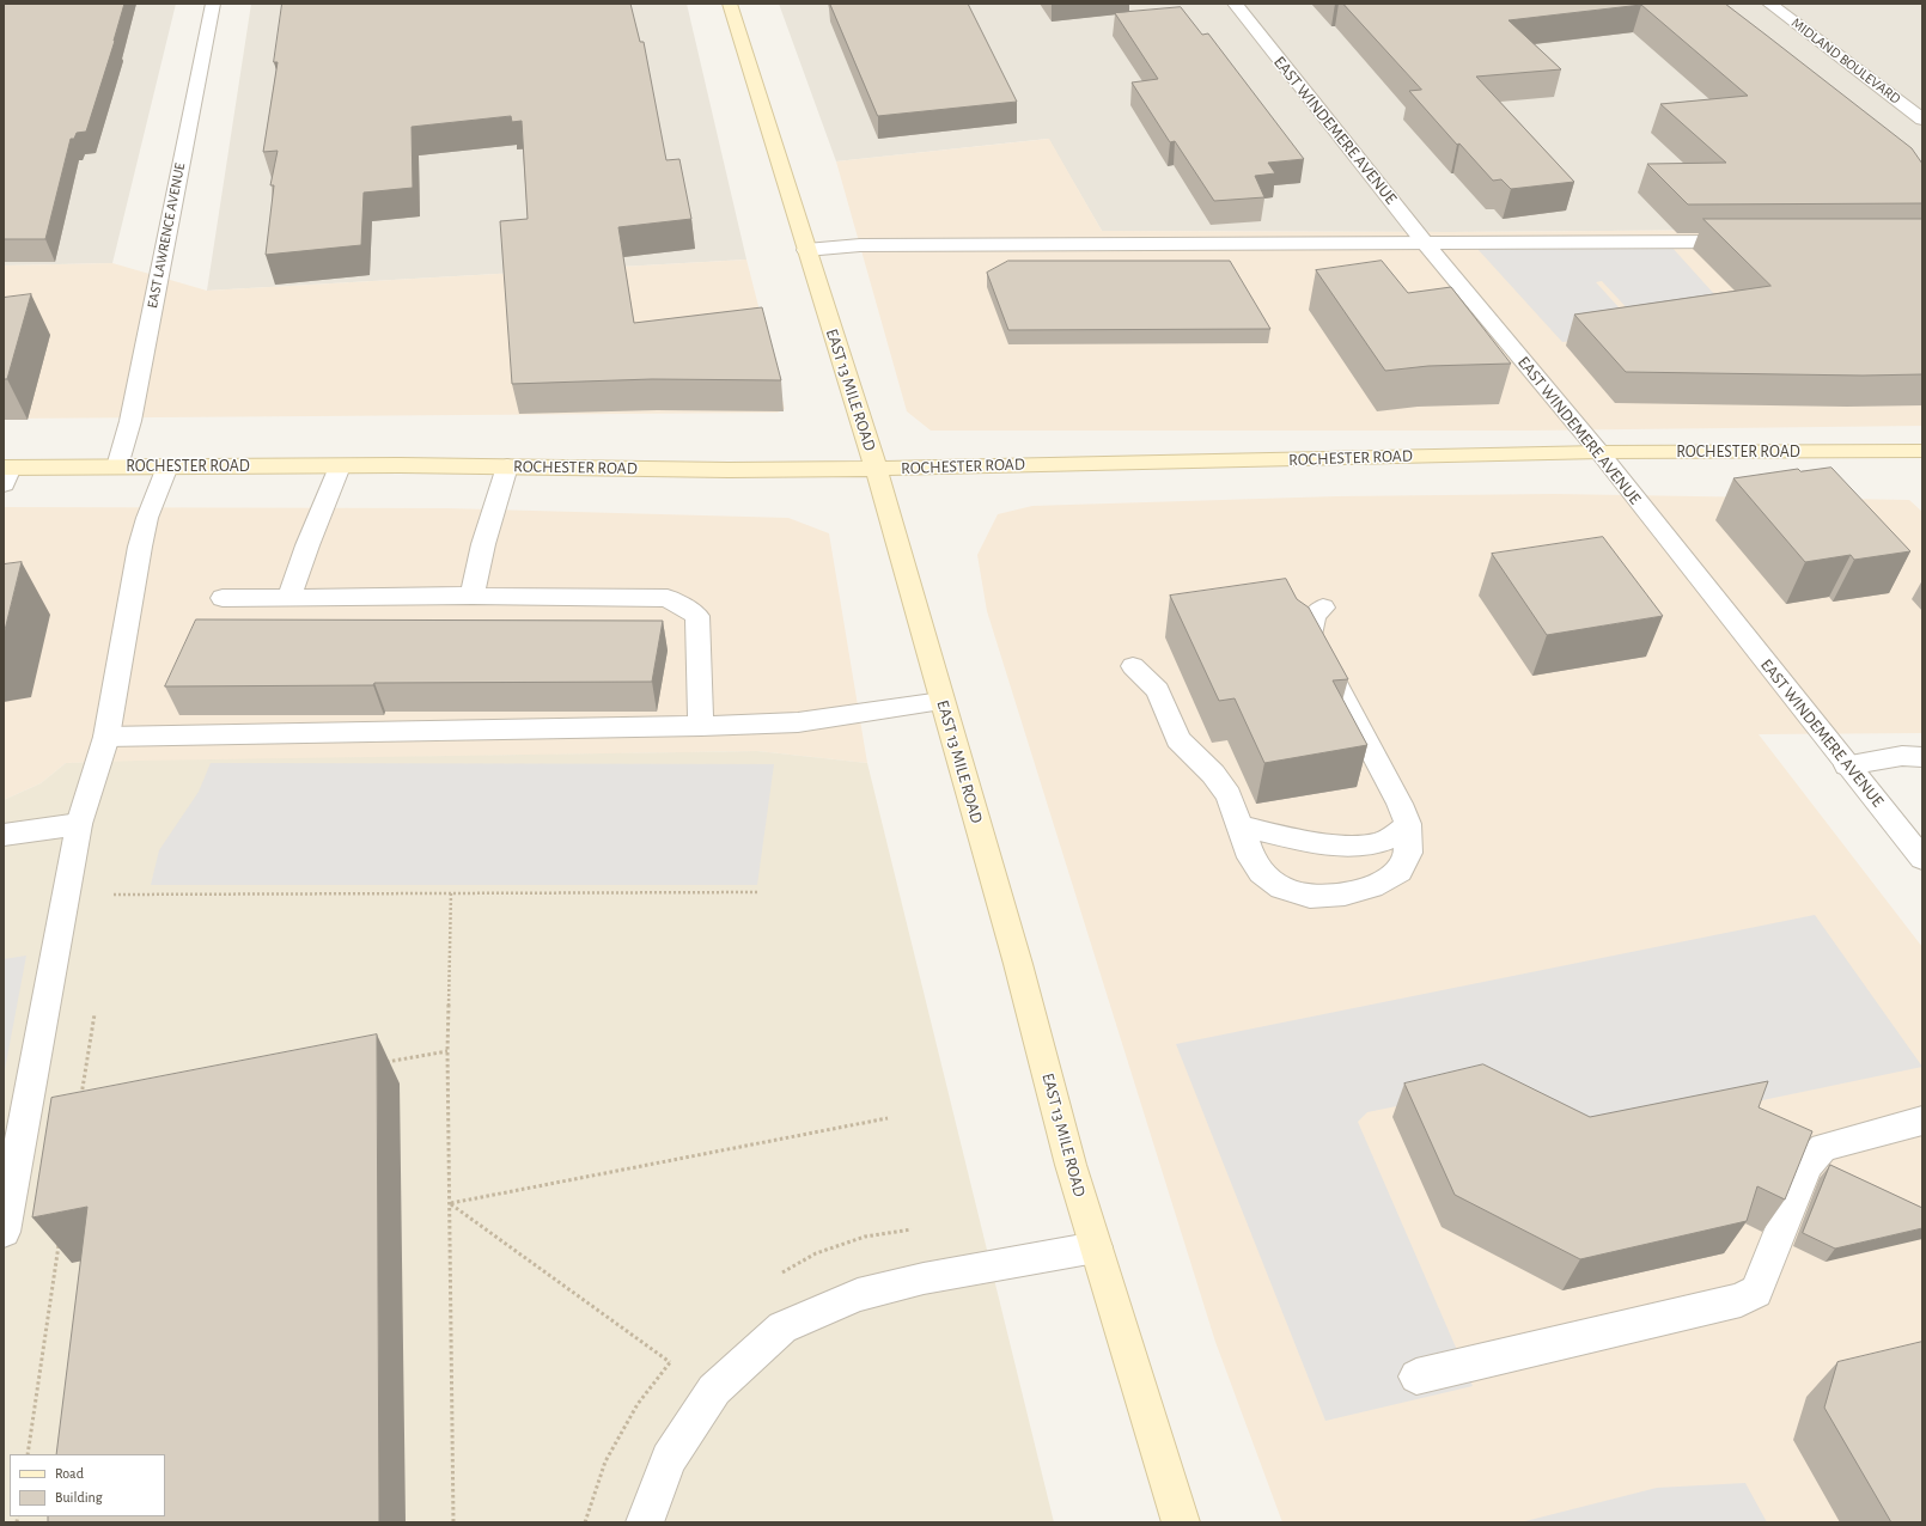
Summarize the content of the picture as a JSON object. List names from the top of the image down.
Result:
{
  "streets": {
    "main road": ["EAST 13 MILE ROAD", "ROCHESTER ROAD"],
    "street": ["MIDLAND BOULEVARD", "EAST WINDEMERE AVENUE", "EAST LAWRENCE AVENUE"]
  },
  "crossings": [
    ["EAST WINDEMERE AVENUE", "ROCHESTER ROAD"],
    ["EAST LAWRENCE AVENUE", "ROCHESTER ROAD"],
    ["EAST 13 MILE ROAD", "ROCHESTER ROAD"]
  ],
  "legend": ["Road", "Building"]
}
